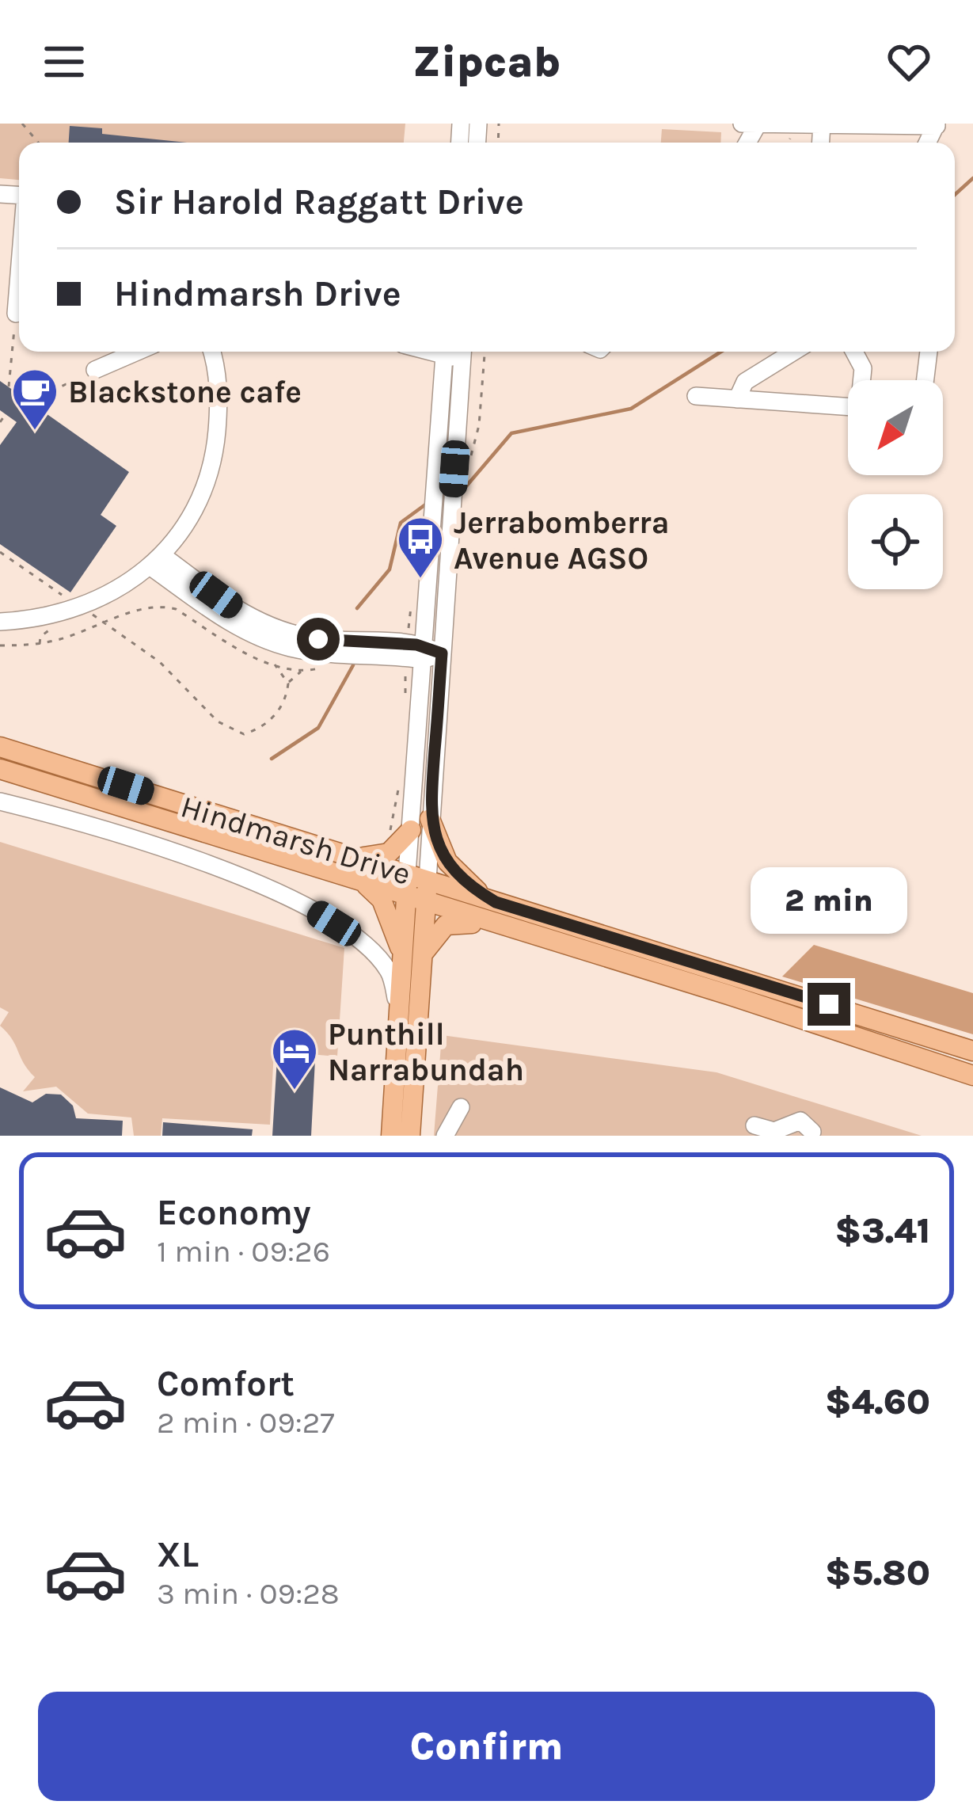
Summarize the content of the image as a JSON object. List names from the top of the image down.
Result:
{
  "streets": {
    "main road": ["Hindmarsh Drive"]
  },
  "places": {
    "cafe": ["Blackstone cafe"],
    "bus stop": ["Jerrabomberra Avenue AGSO"],
    "hotel": ["Punthill Narrabundah"]
  },
  "north": "bottom left",
  "page": {
    "header": "Zipcab",
    "banner": ["Sir Harold Raggatt Drive", "Hindmarsh Drive"],
    "bubble": "2 min",
    "list": [
      {
        "name": "Economy",
        "note": "1 min · 09:26",
        "value": "$3.41"
      },
      {
        "name": "Comfort",
        "note": "2 min · 09:27",
        "value": "$4.60"
      },
      {
        "name": "XL",
        "note": "3 min · 09:28",
        "value": "$5.80"
      }
    ],
    "buttons": "Confirm"
  }
}
